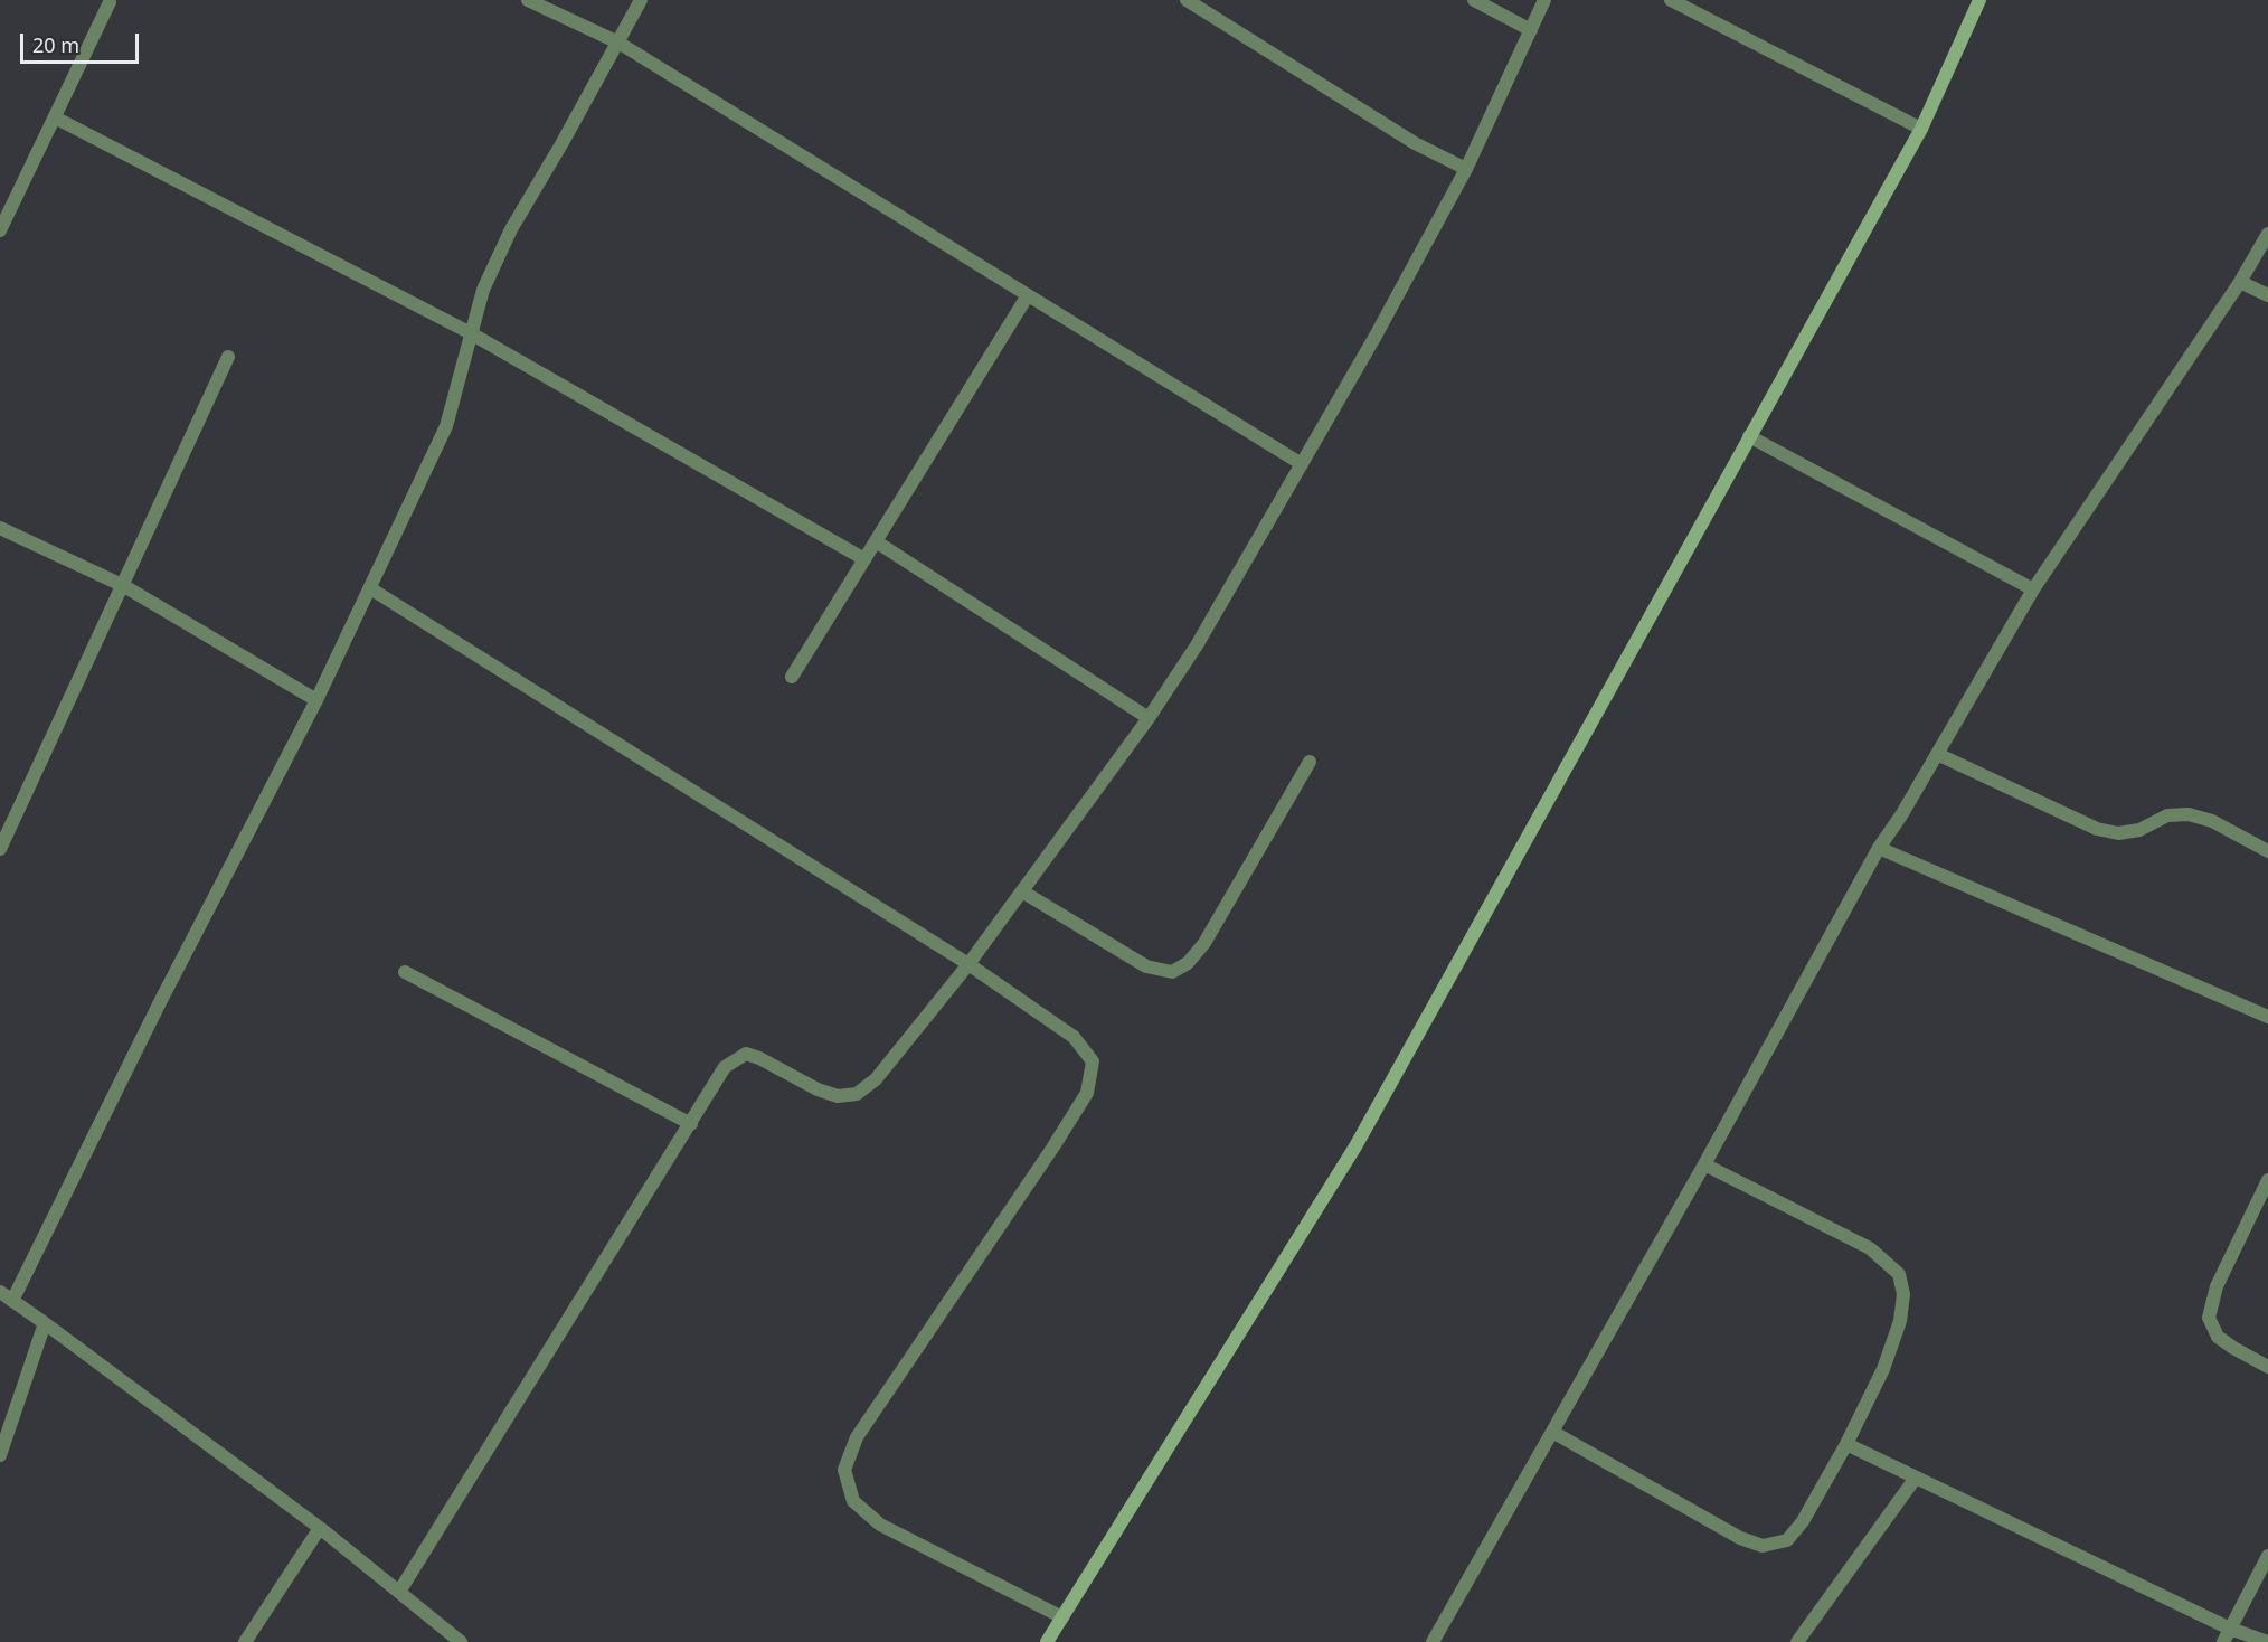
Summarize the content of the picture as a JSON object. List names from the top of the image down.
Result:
{
  "scale_bar": "20 m"
}
